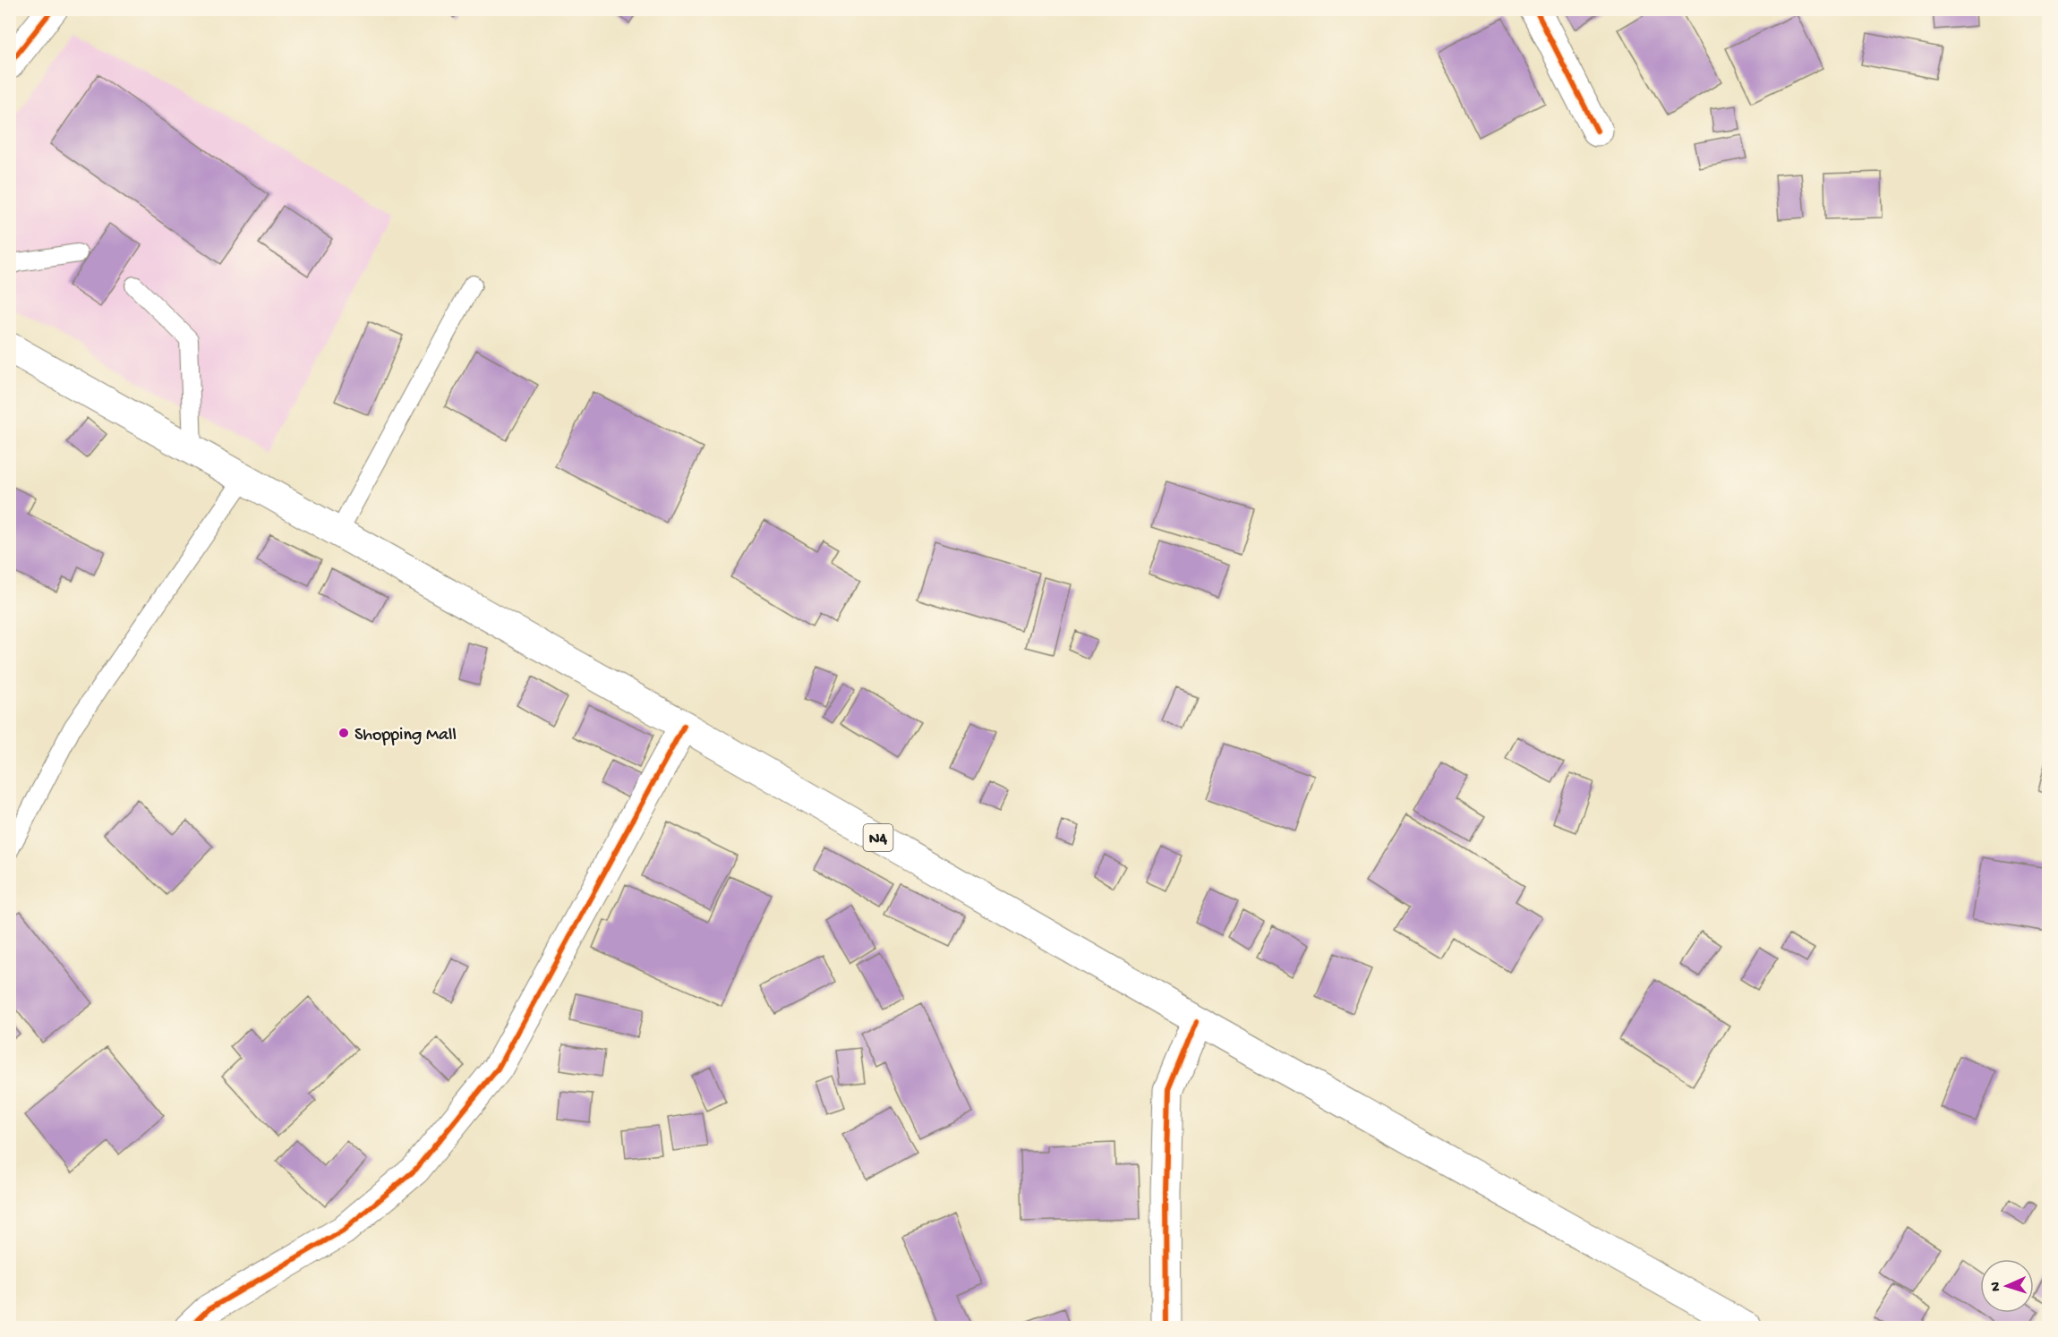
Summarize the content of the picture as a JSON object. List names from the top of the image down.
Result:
{
  "streets": {
    "main road": ["N4"]
  },
  "places": ["Shopping Mall"],
  "north": "left"
}
